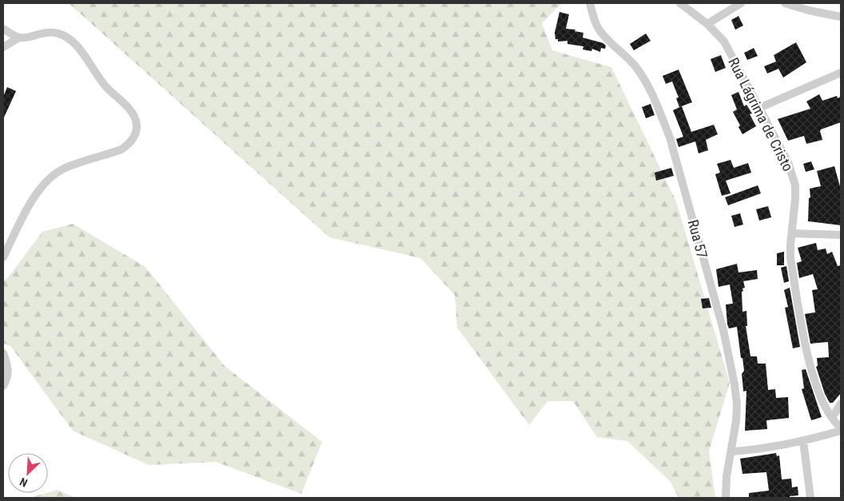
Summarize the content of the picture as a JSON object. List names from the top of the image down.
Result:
{
  "streets": {
    "street": ["Rua Lágrima de Cristo", "Rua 57"]
  },
  "north": "bottom left"
}
